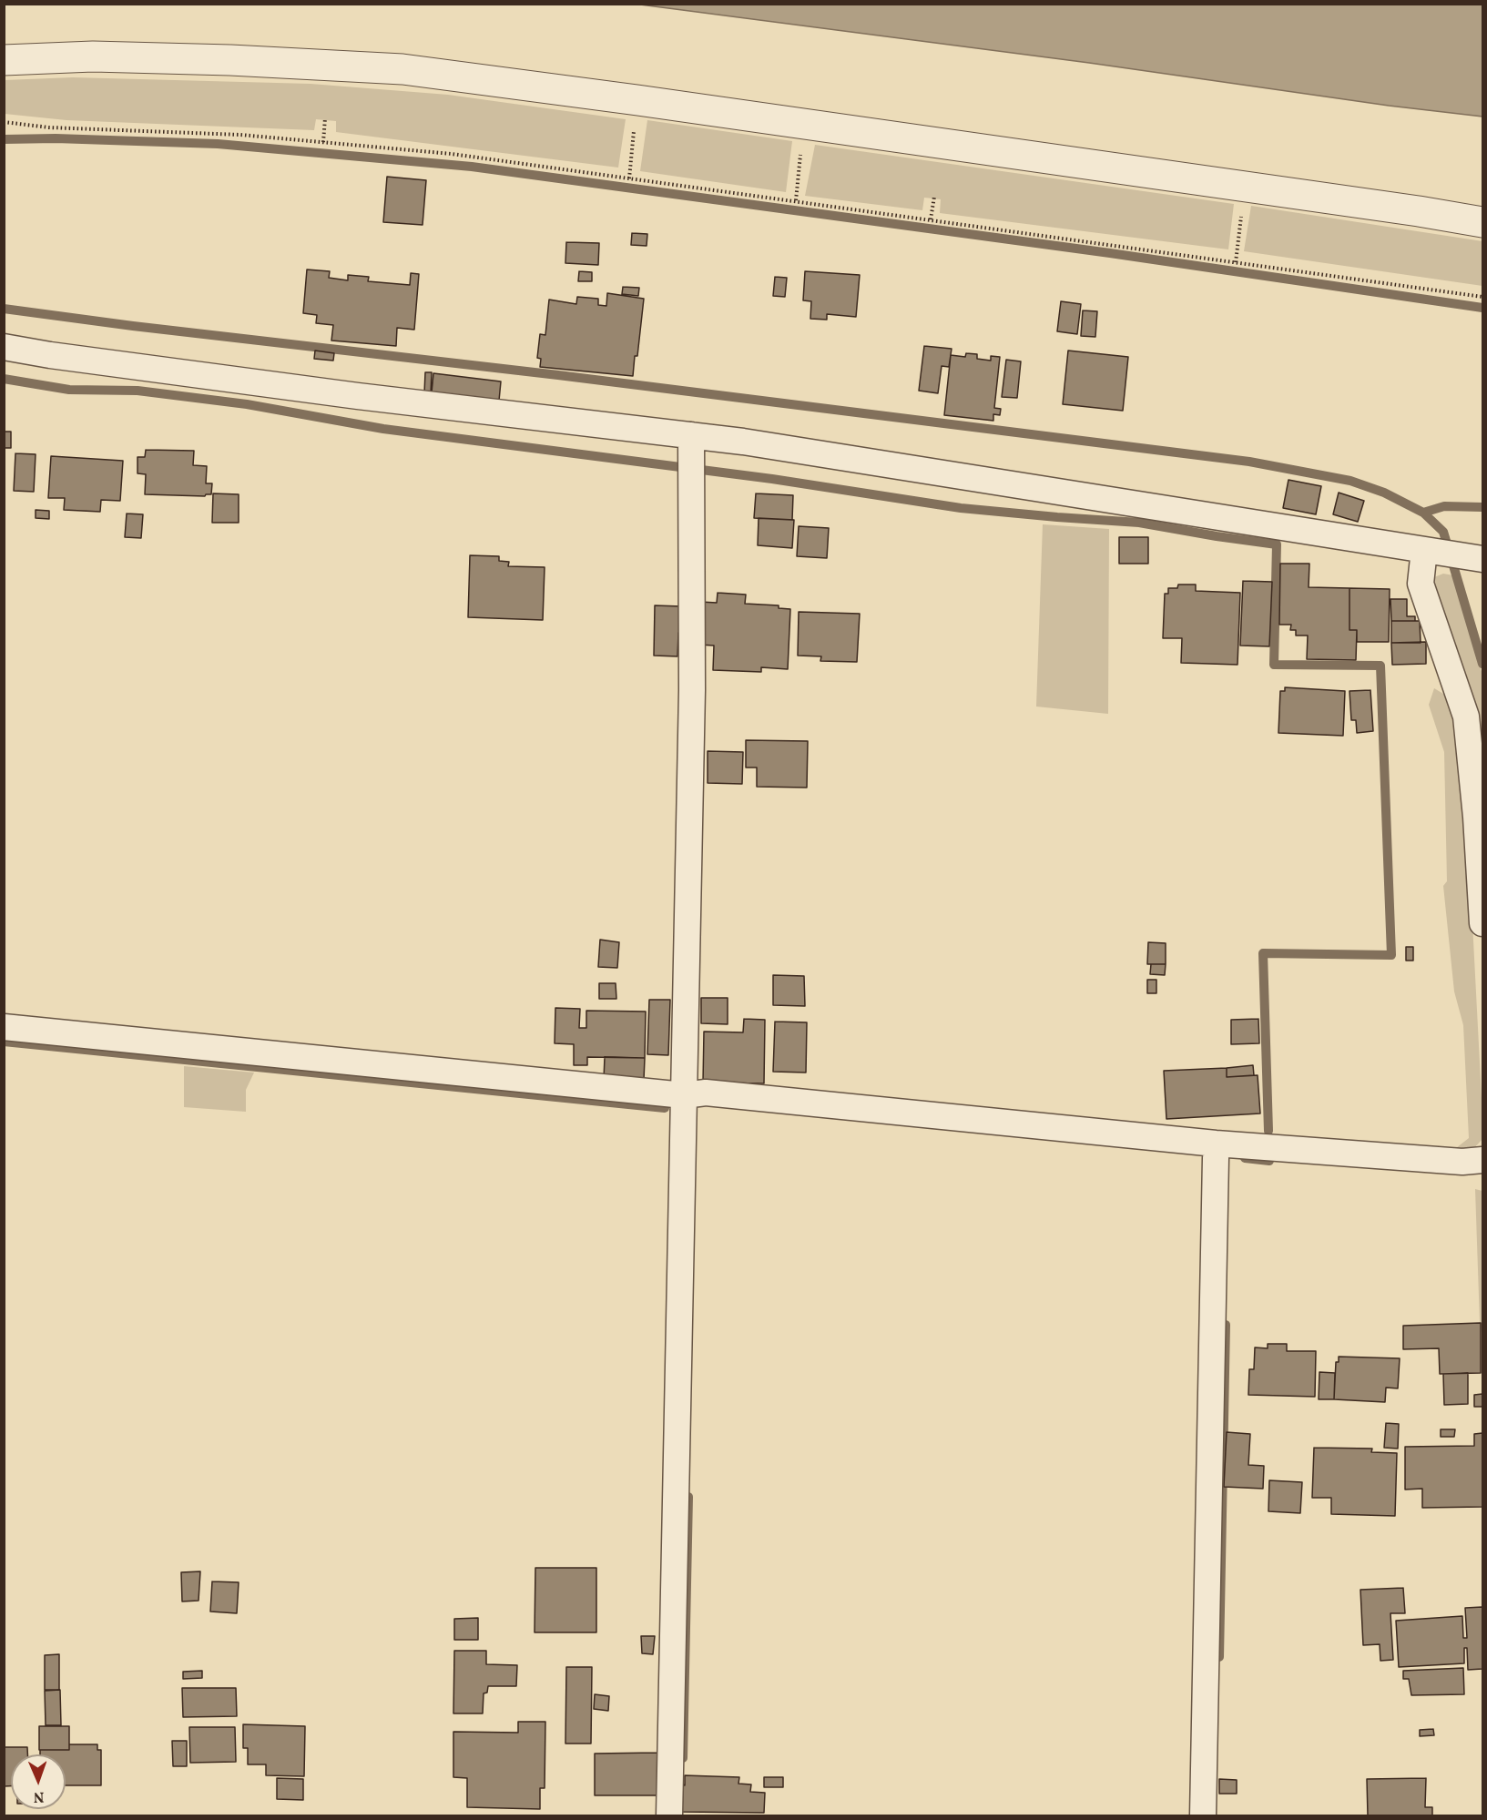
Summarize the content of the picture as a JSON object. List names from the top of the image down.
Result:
{
  "north": "bottom"
}
